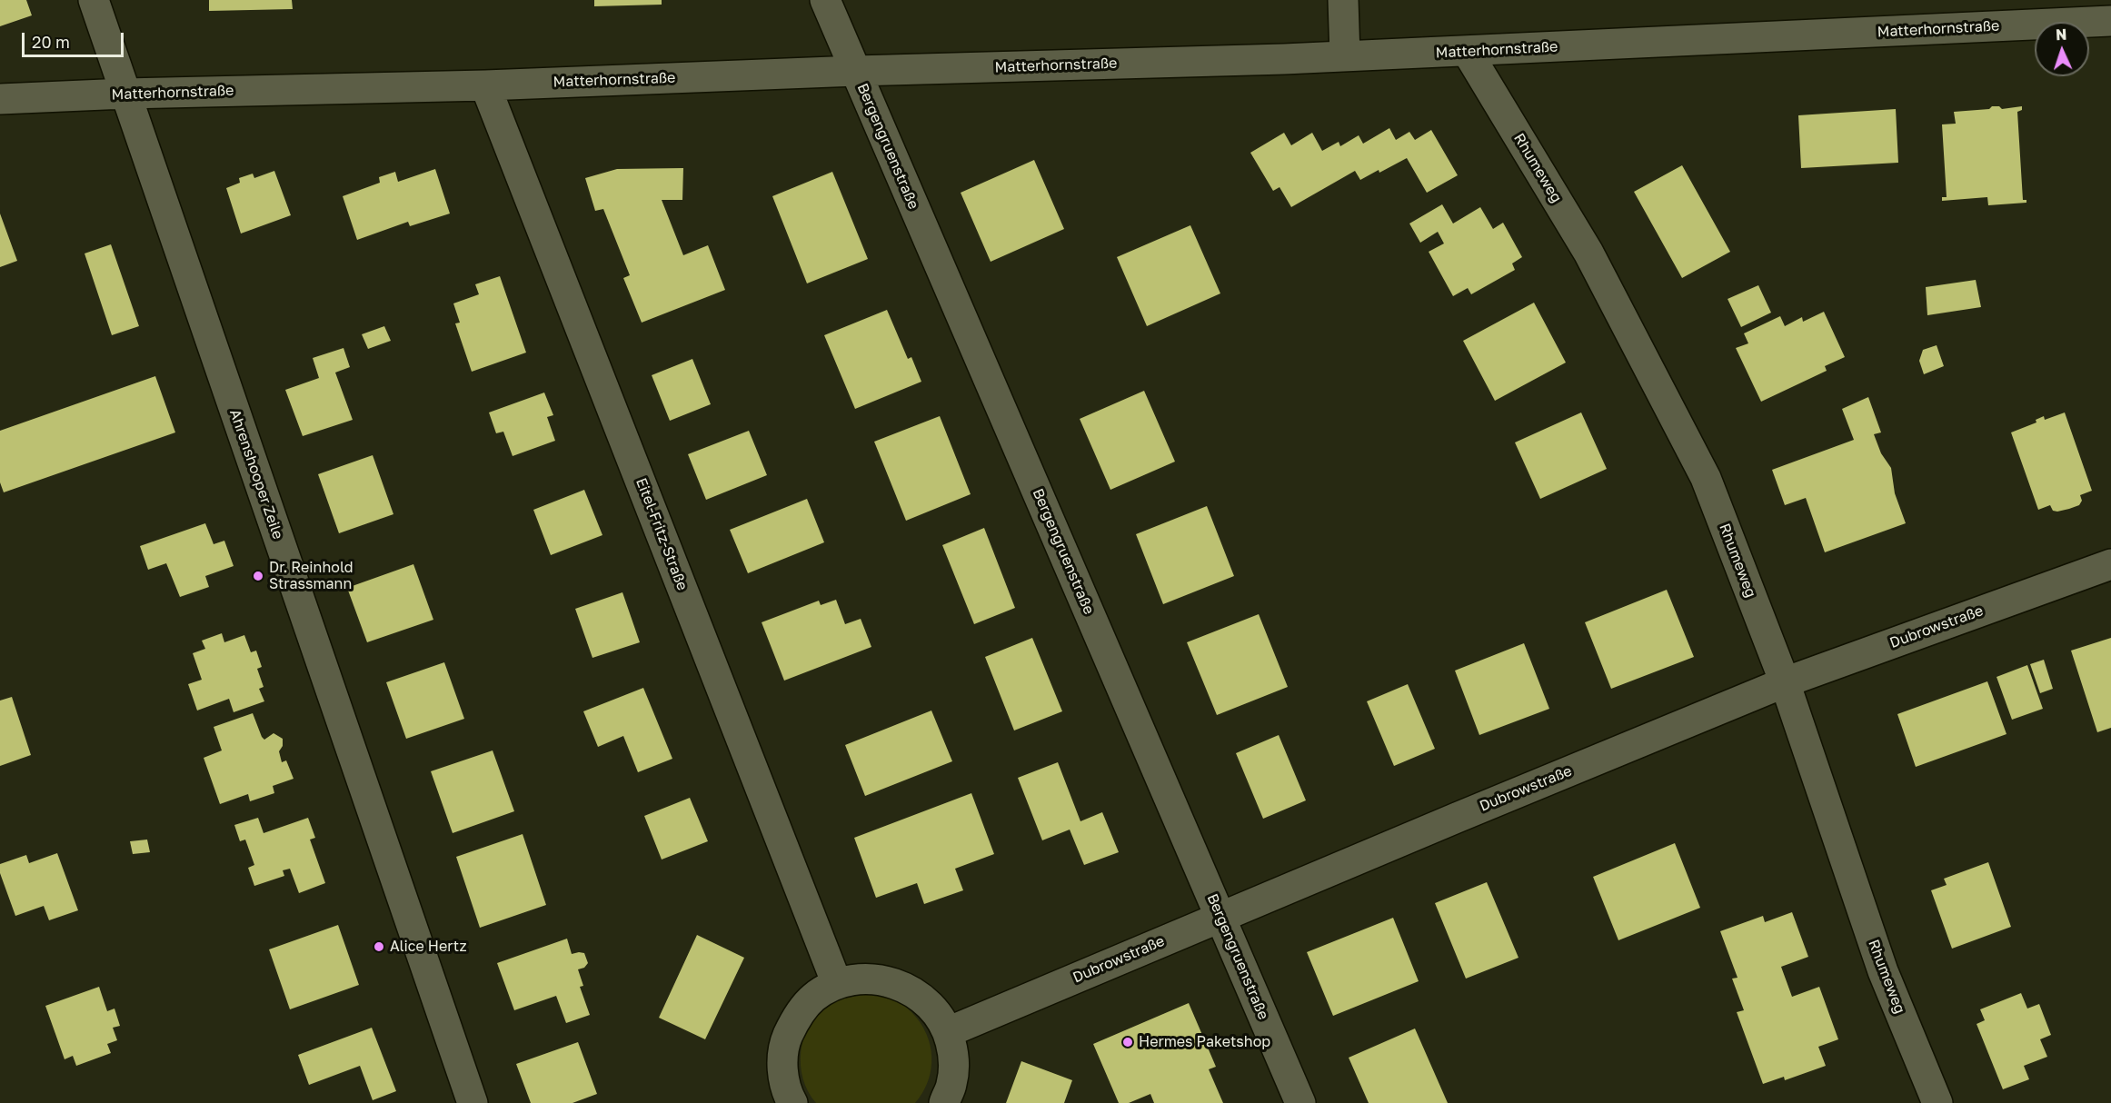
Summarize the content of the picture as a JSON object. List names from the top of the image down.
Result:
{
  "streets": {
    "street": [
      "Matterhornstraße",
      "Bergengruenstraße",
      "Rhumeweg",
      "Ahrenshooper Zeile",
      "Eitel-Fritz-Straße",
      "Dubrowstraße"
    ]
  },
  "crossings": [
    ["Matterhornstraße", "Bergengruenstraße"],
    ["Matterhornstraße", "Rhumeweg"],
    ["Matterhornstraße", "Ahrenshooper Zeile"],
    ["Matterhornstraße", "Eitel-Fritz-Straße"],
    ["Bergengruenstraße", "Dubrowstraße"],
    ["Rhumeweg", "Dubrowstraße"]
  ],
  "places": ["Dr. Reinhold Strassmann", "Alice Hertz", "Hermes Paketshop"],
  "scale_bar": "20 m",
  "north": "top"
}
